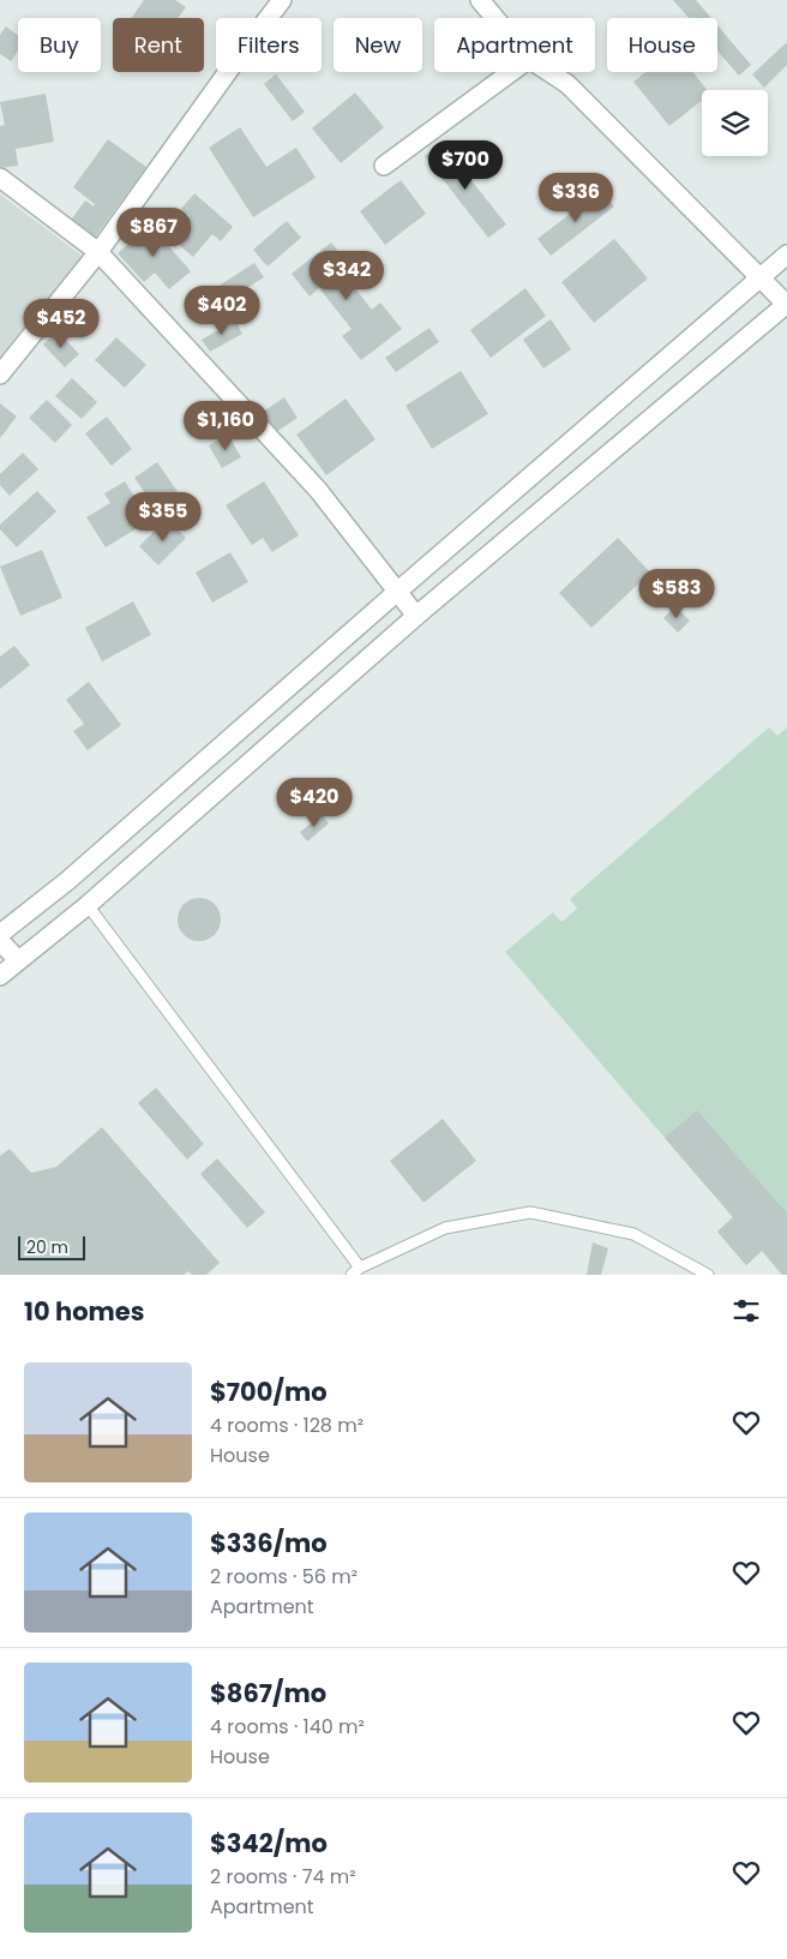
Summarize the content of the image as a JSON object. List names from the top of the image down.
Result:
{
  "scale_bar": "20 m",
  "page": {
    "chip": [
      "Buy",
      "Rent",
      "Filters",
      "New",
      "Apartment",
      "House"
    ],
    "price": [
      "$700",
      "$336",
      "$867",
      "$342",
      "$402",
      "$452",
      "$1,160",
      "$355",
      "$583",
      "$420"
    ],
    "scale": "20 m",
    "heading": "10 homes",
    "list": [
      {
        "name": "$700/mo",
        "note": "4 rooms · 128 m² · House"
      },
      {
        "name": "$336/mo",
        "note": "2 rooms · 56 m² · Apartment"
      },
      {
        "name": "$867/mo",
        "note": "4 rooms · 140 m² · House"
      },
      {
        "name": "$342/mo",
        "note": "2 rooms · 74 m² · Apartment"
      }
    ]
  }
}
